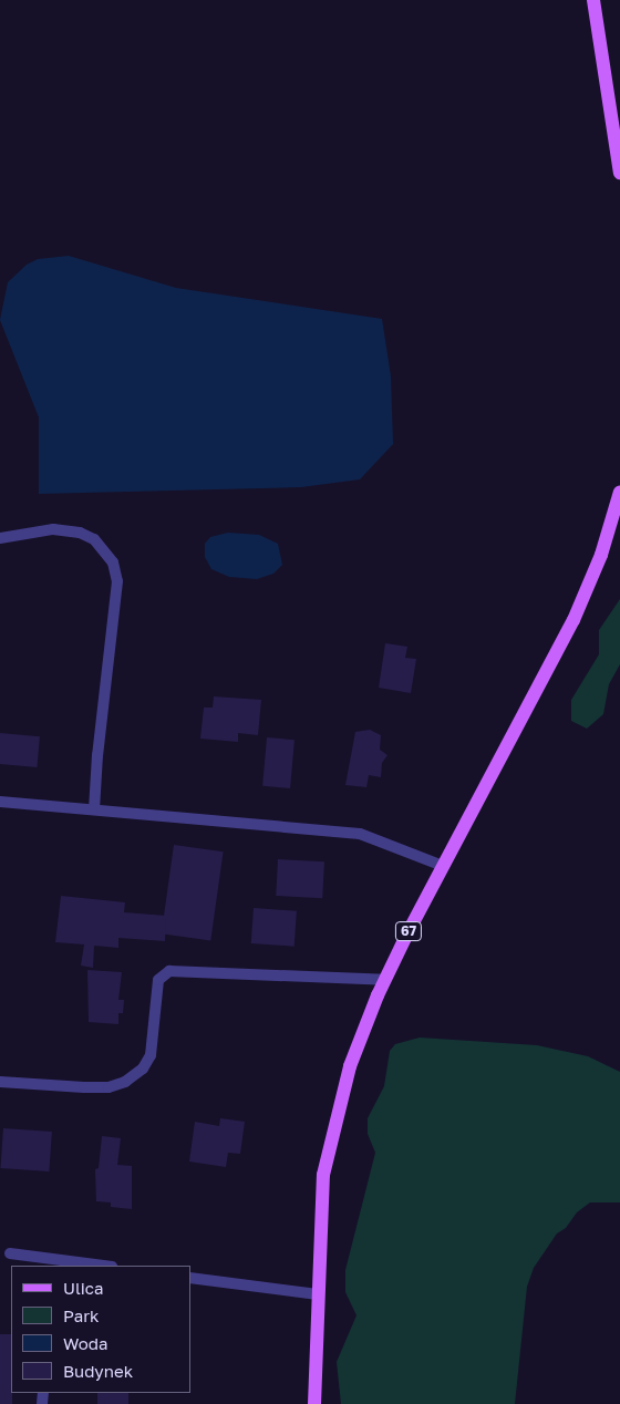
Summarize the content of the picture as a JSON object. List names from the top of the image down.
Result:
{
  "streets": {
    "main road": ["67"]
  },
  "legend": [
    "Ulica",
    "Park",
    "Woda",
    "Budynek"
  ]
}
